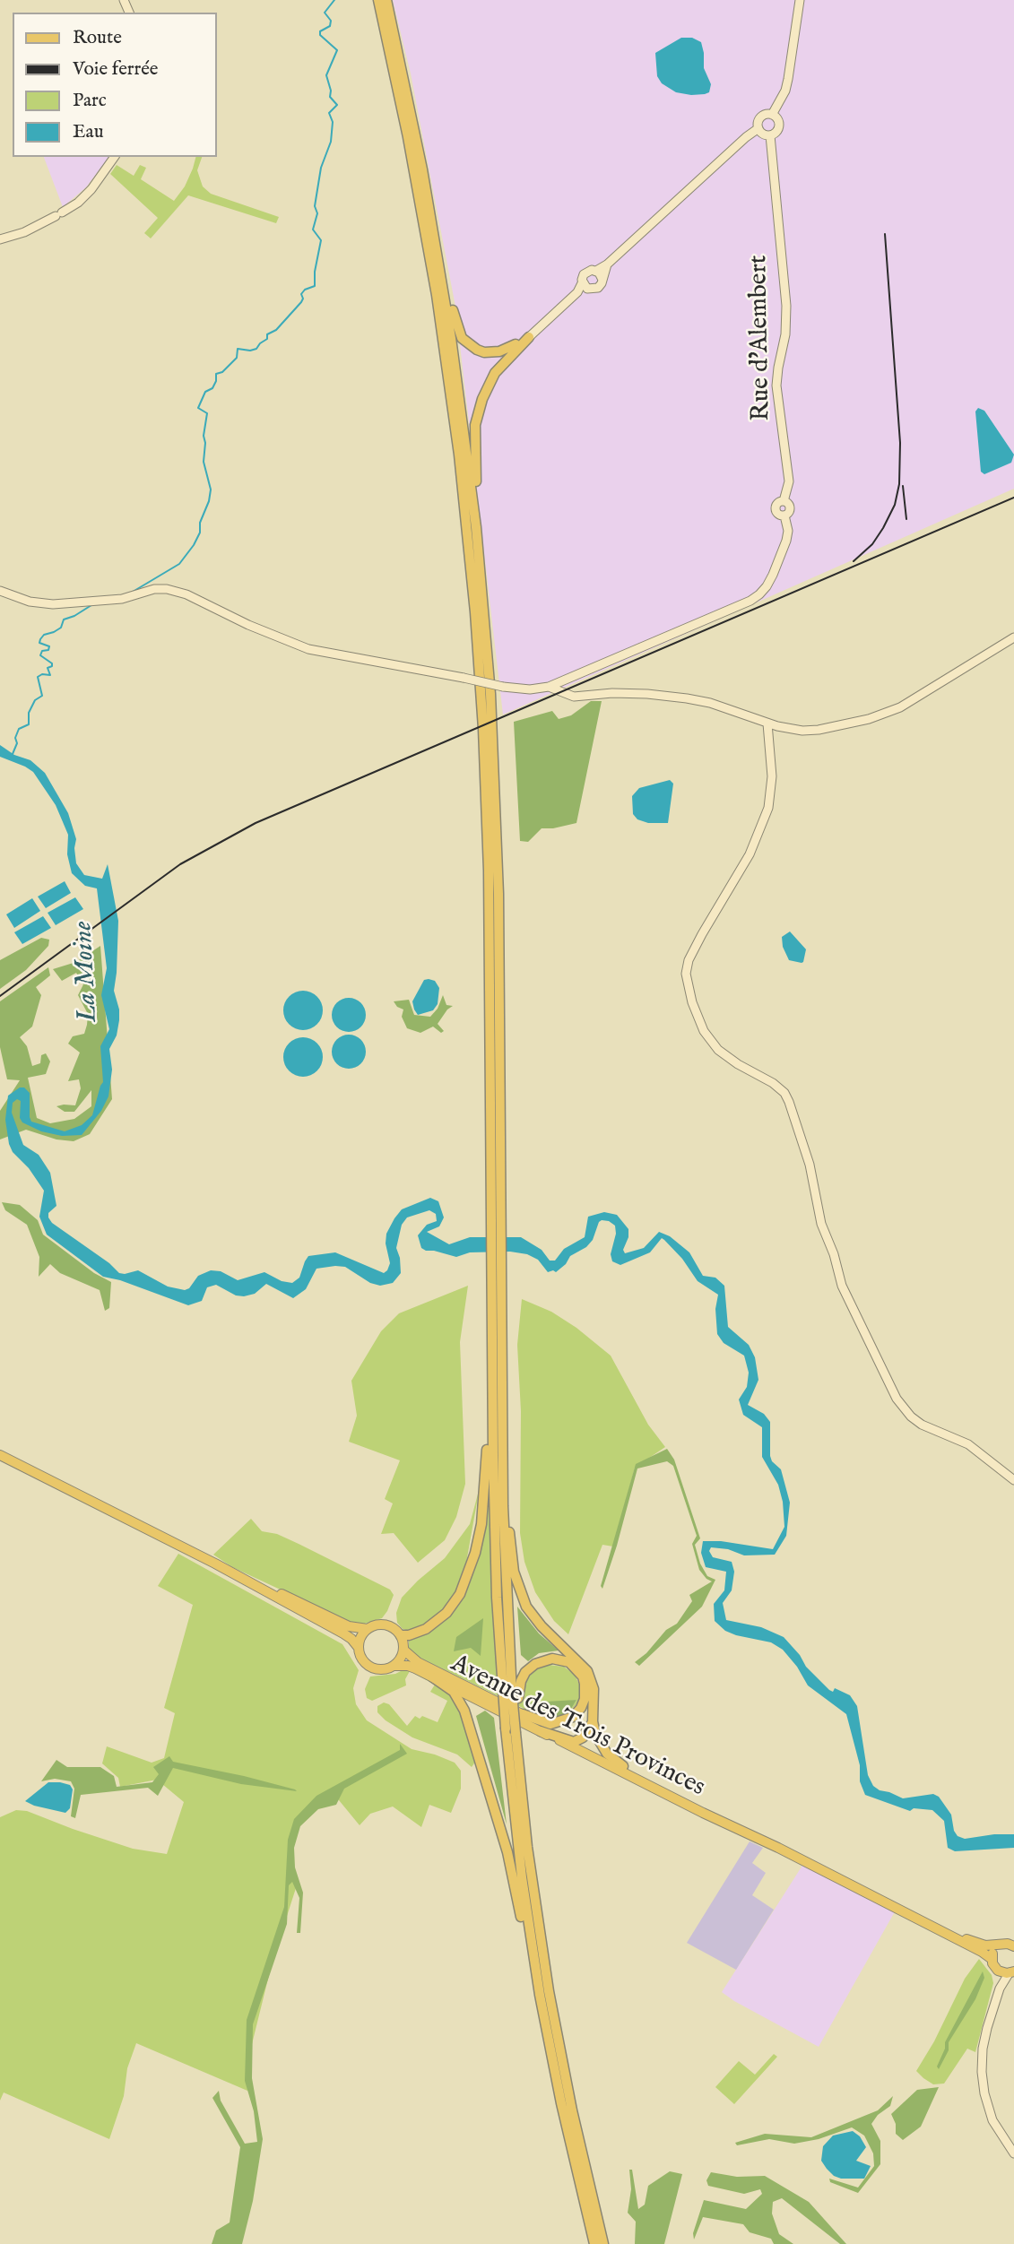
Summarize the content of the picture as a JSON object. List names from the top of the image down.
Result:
{
  "streets": {
    "main road": ["Avenue des Trois Provinces"],
    "street": ["Rue d’Alembert"]
  },
  "water": ["La Moine"],
  "legend": [
    "Route",
    "Voie ferrée",
    "Parc",
    "Eau"
  ]
}
